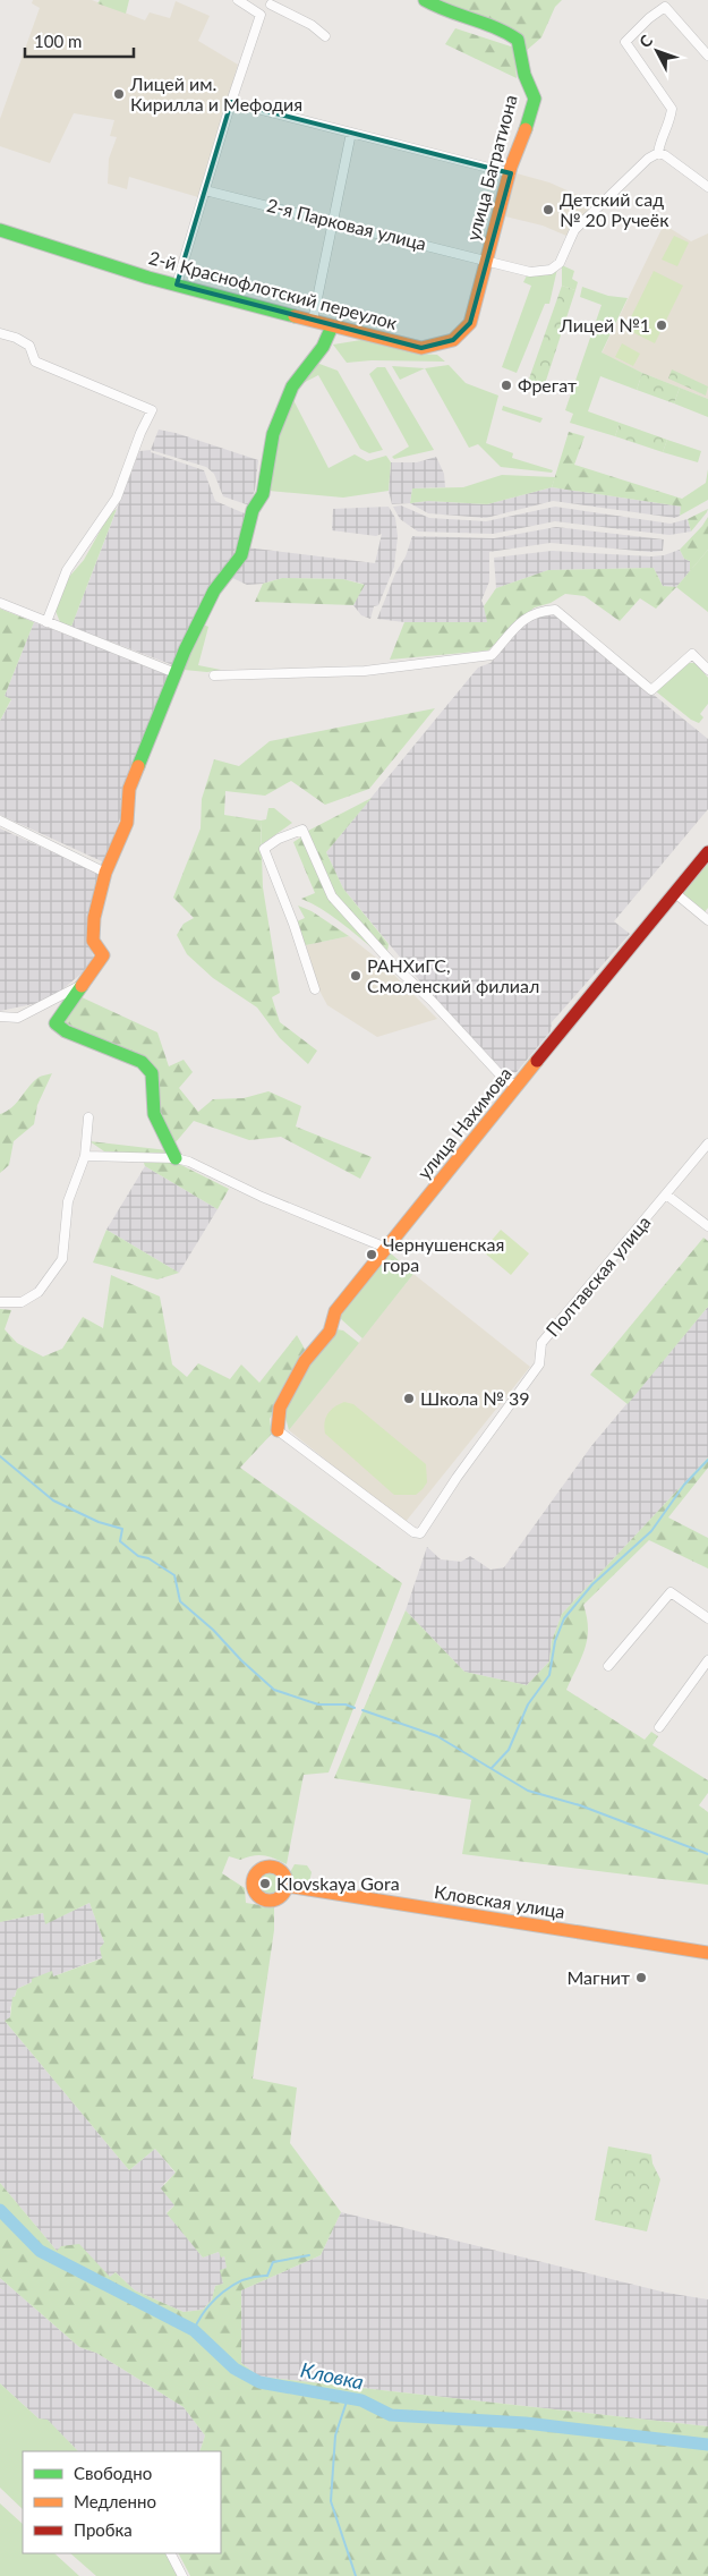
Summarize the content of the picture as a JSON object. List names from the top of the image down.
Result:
{
  "streets": {
    "street": [
      "улица Багратиона",
      "2-я Парковая улица",
      "2-й Краснофлотский переулок",
      "улица Нахимова",
      "Полтавская улица",
      "Кловская улица"
    ]
  },
  "crossings": [
    ["улица Багратиона", "2-я Парковая улица"],
    ["улица Багратиона", "2-й Краснофлотский переулок"],
    ["2-я Парковая улица", "2-й Краснофлотский переулок"],
    ["улица Нахимова", "Полтавская улица"]
  ],
  "water": ["Кловка"],
  "places": [
    "Лицей им. Кирилла и Мефодия",
    "Детский сад № 20 Ручеёк",
    "Лицей №1",
    "Фрегат",
    "РАНХиГС, Смоленский филиал",
    "Чернушенская гора",
    "Школа № 39",
    "Klovskaya Gora",
    "Магнит"
  ],
  "legend": ["Свободно", "Медленно", "Пробка"],
  "scale_bar": "100 m",
  "north": "top left"
}
